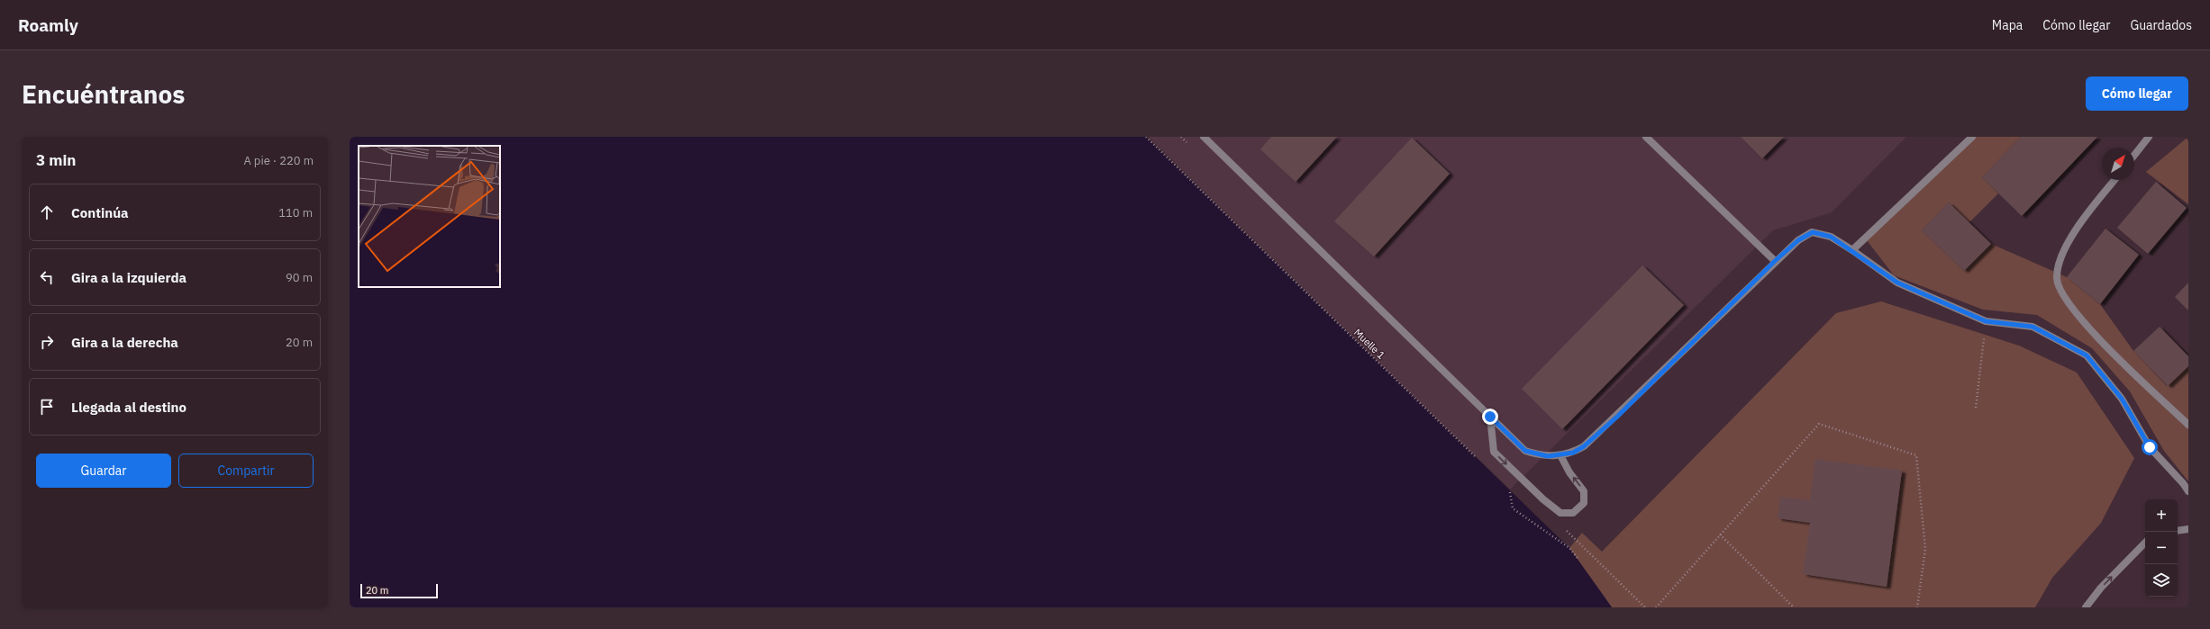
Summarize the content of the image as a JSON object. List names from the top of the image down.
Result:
{
  "streets": {
    "path": ["Muelle 1"]
  },
  "scale_bar": "20 m",
  "north": "top right",
  "page": {
    "header": "Roamly",
    "nav": ["Mapa", "Cómo llegar", "Guardados"],
    "buttons": [
      "Cómo llegar",
      ["Guardar", "Compartir"]
    ],
    "title": "Encuéntranos",
    "heading": ["3 min", "A pie · 220 m"],
    "list": [
      ["Continúa", "110 m"],
      ["Gira a la izquierda", "90 m"],
      ["Gira a la derecha", "20 m"],
      "Llegada al destino"
    ],
    "map_buttons": ["+", "−"],
    "scale": "20 m"
  }
}
